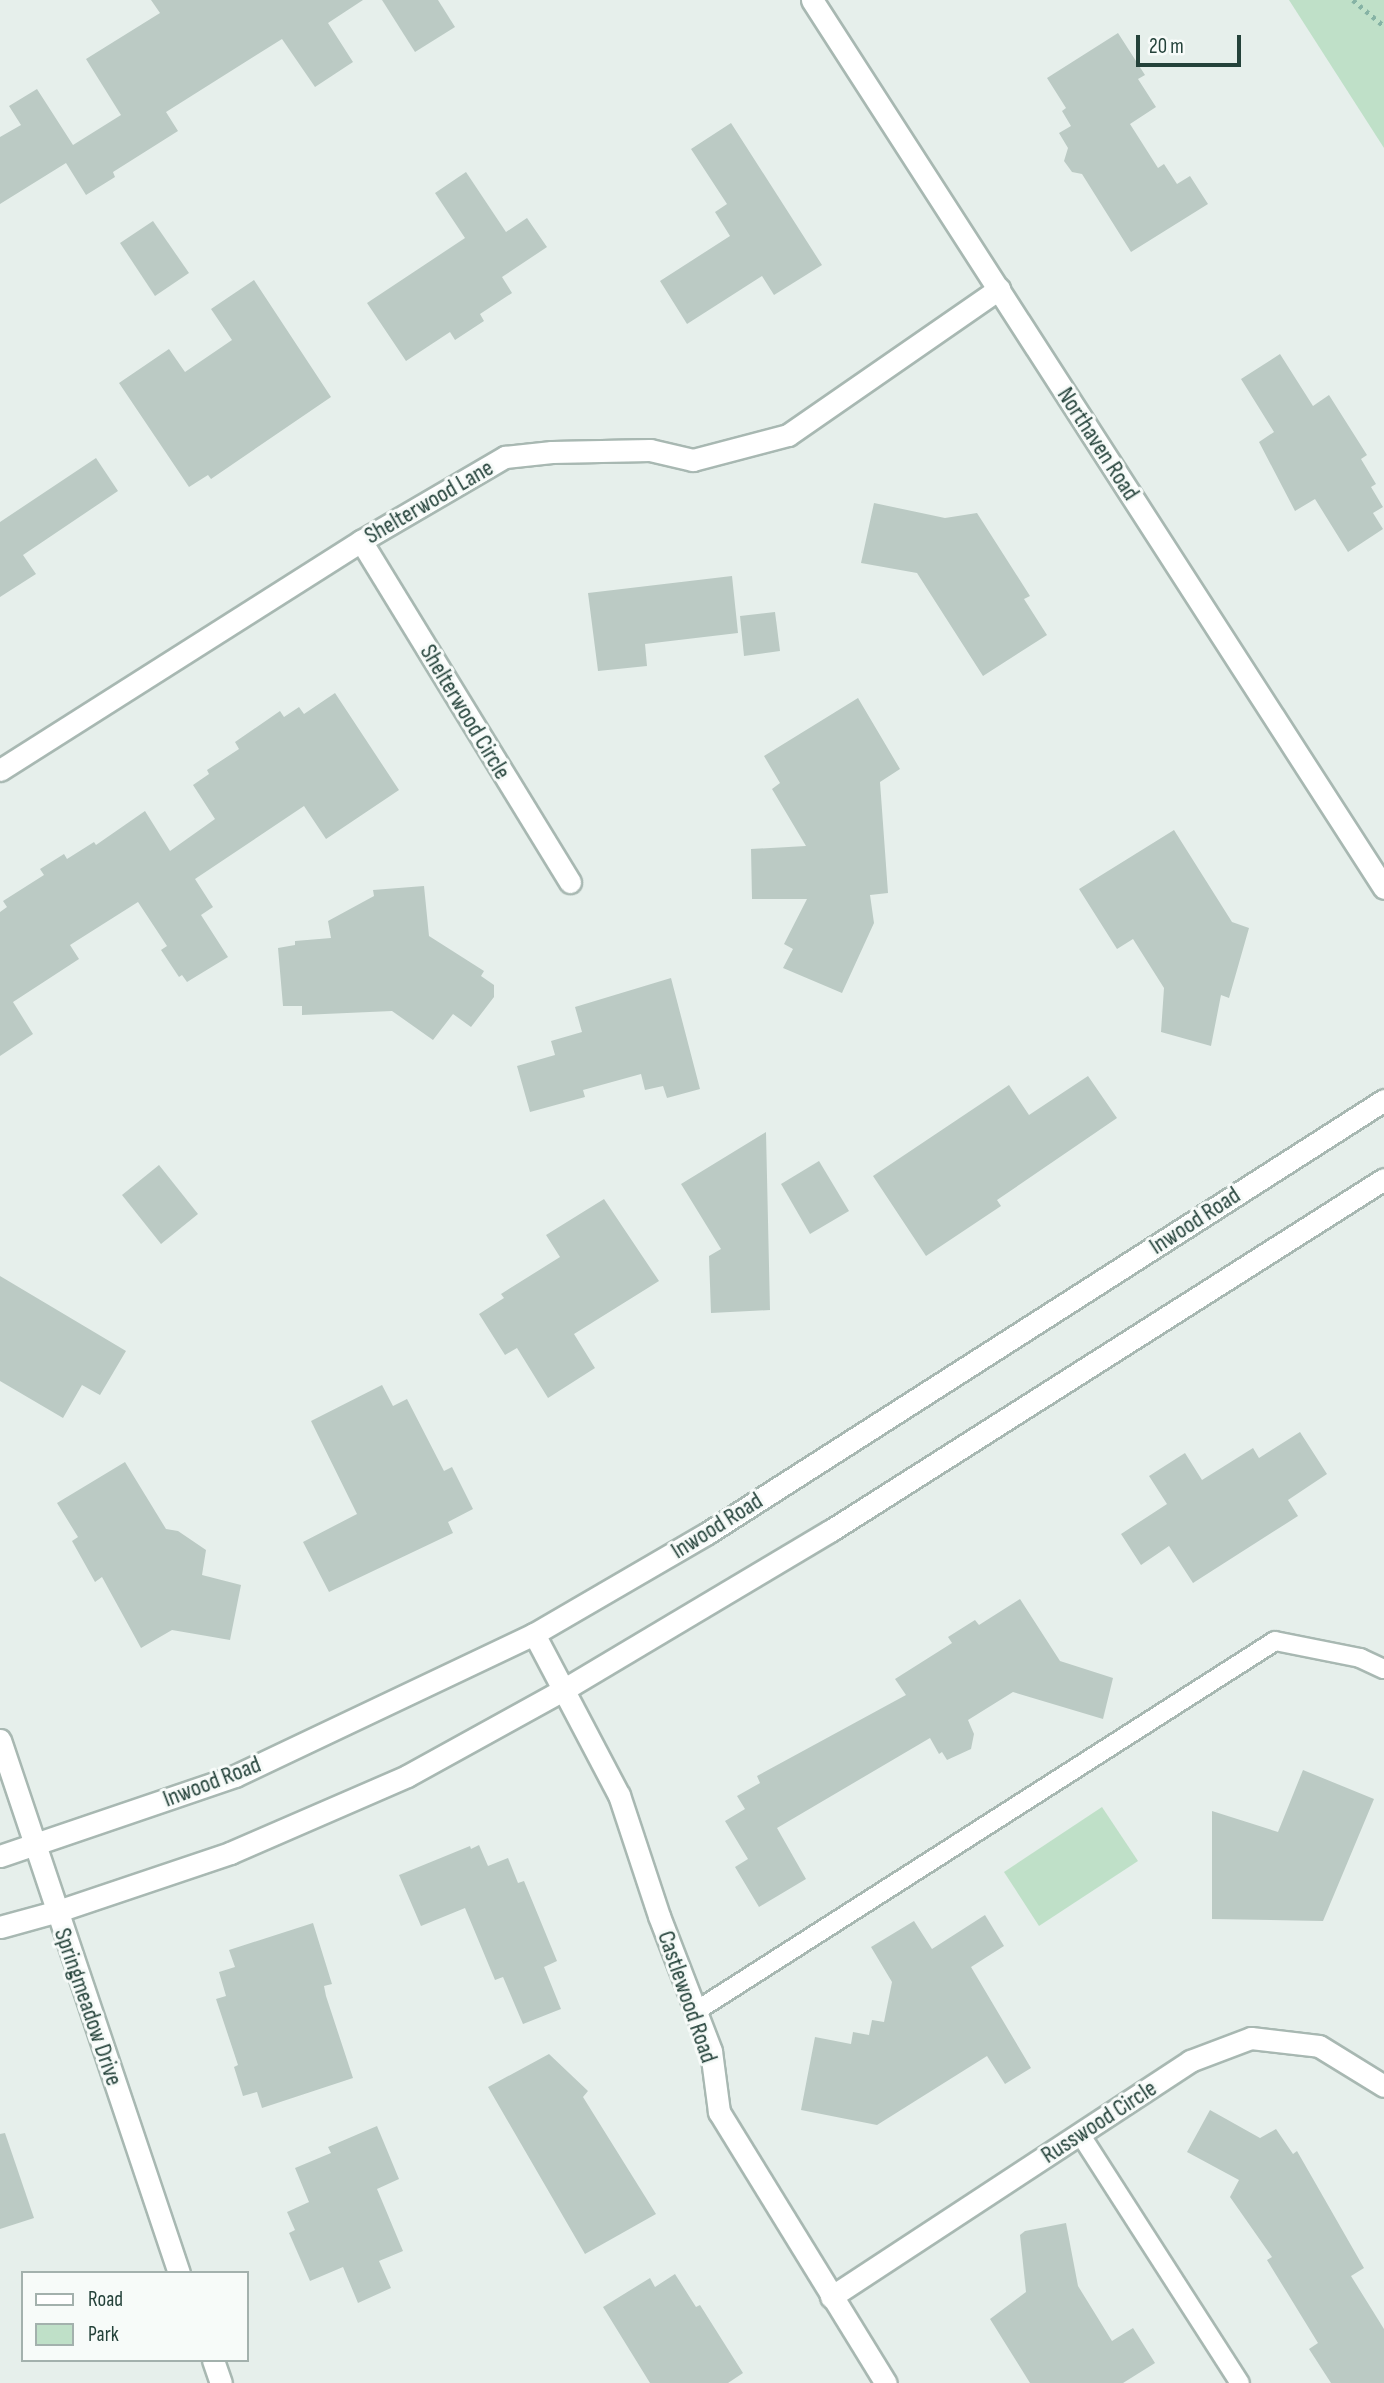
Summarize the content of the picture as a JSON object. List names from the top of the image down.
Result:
{
  "streets": {
    "street": [
      "Northaven Road",
      "Shelterwood Lane",
      "Shelterwood Circle",
      "Inwood Road",
      "Castlewood Road",
      "Springmeadow Drive",
      "Russwood Circle"
    ]
  },
  "crossings": [
    ["Northaven Road", "Shelterwood Lane"],
    ["Shelterwood Lane", "Shelterwood Circle"],
    ["Inwood Road", "Castlewood Road"],
    ["Inwood Road", "Springmeadow Drive"],
    ["Castlewood Road", "Russwood Circle"]
  ],
  "legend": ["Road", "Park"],
  "scale_bar": "20 m"
}
